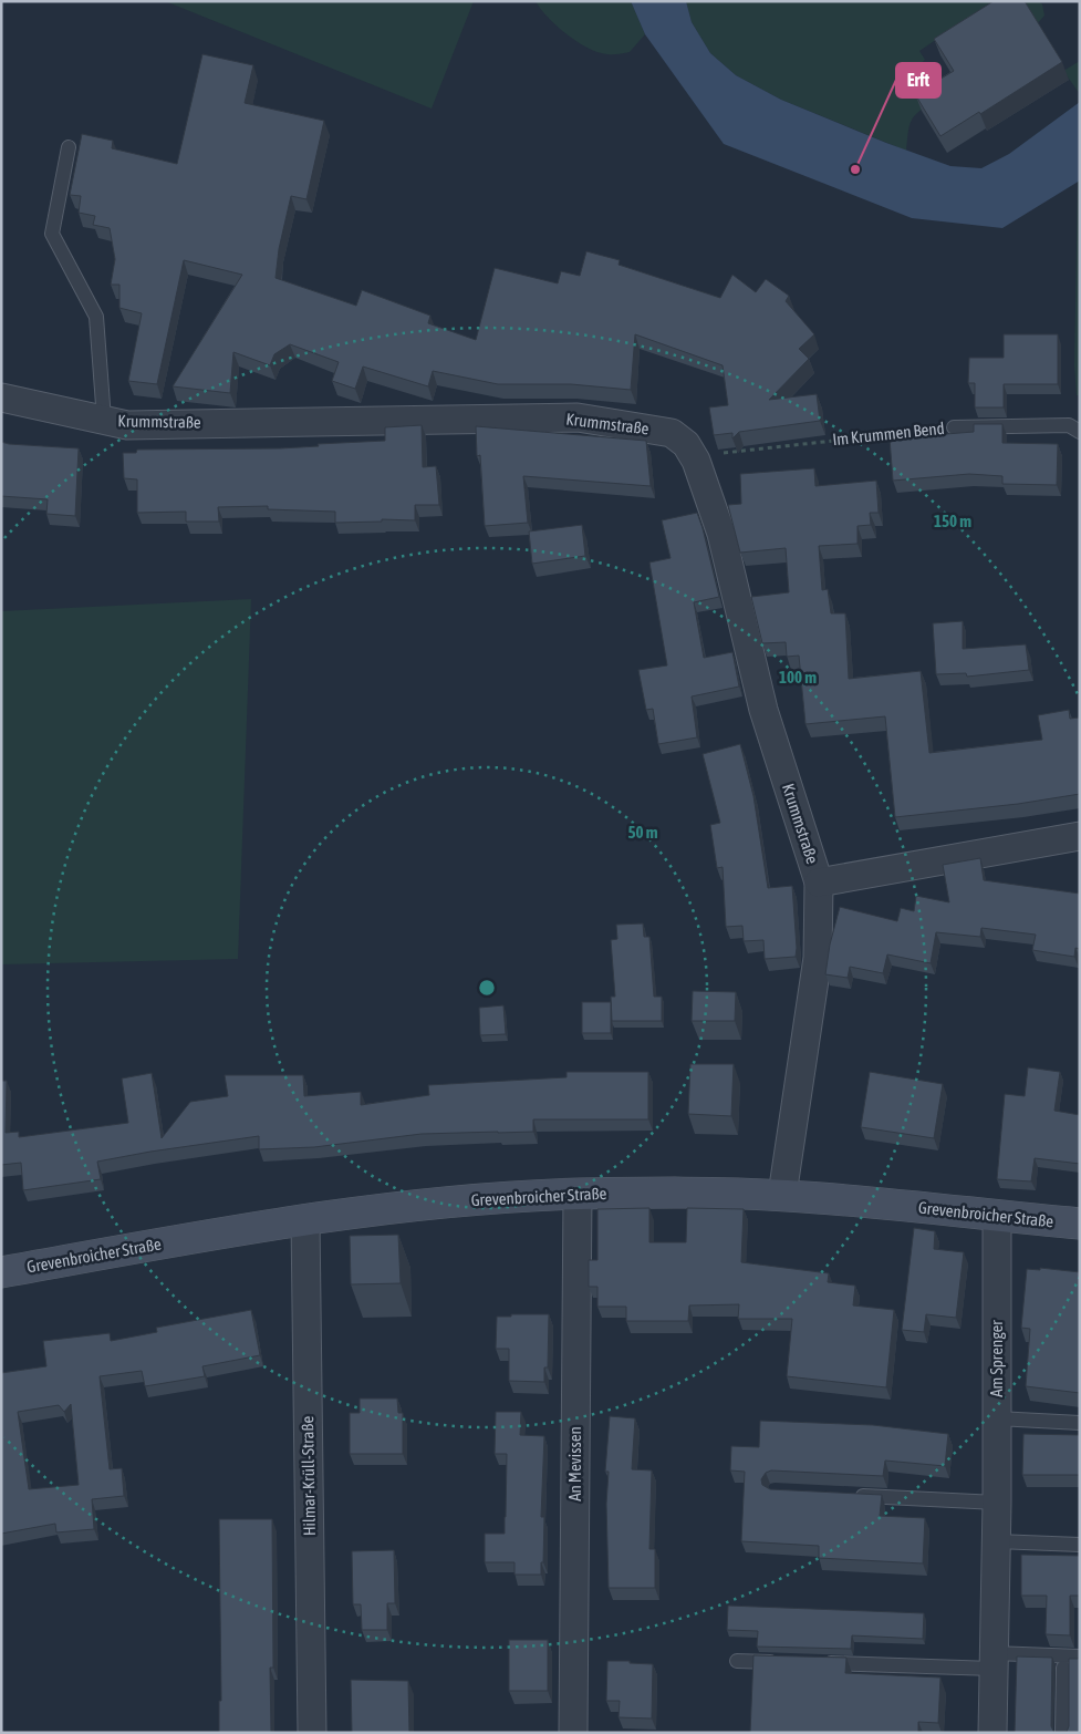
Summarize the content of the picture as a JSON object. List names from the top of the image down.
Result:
{
  "streets": {
    "street": [
      "Krummstraße",
      "Grevenbroicher Straße",
      "Am Sprenger",
      "An Mevissen",
      "Hilmar-Krüll-Straße"
    ],
    "lane": ["Im Krummen Bend"]
  },
  "crossings": [
    ["Krummstraße", "Im Krummen Bend"],
    ["Krummstraße", "Grevenbroicher Straße"],
    ["Grevenbroicher Straße", "Am Sprenger"],
    ["Grevenbroicher Straße", "An Mevissen"],
    ["Grevenbroicher Straße", "Hilmar-Krüll-Straße"]
  ],
  "places": ["Erft"],
  "rings": ["150 m", "100 m", "50 m"]
}
